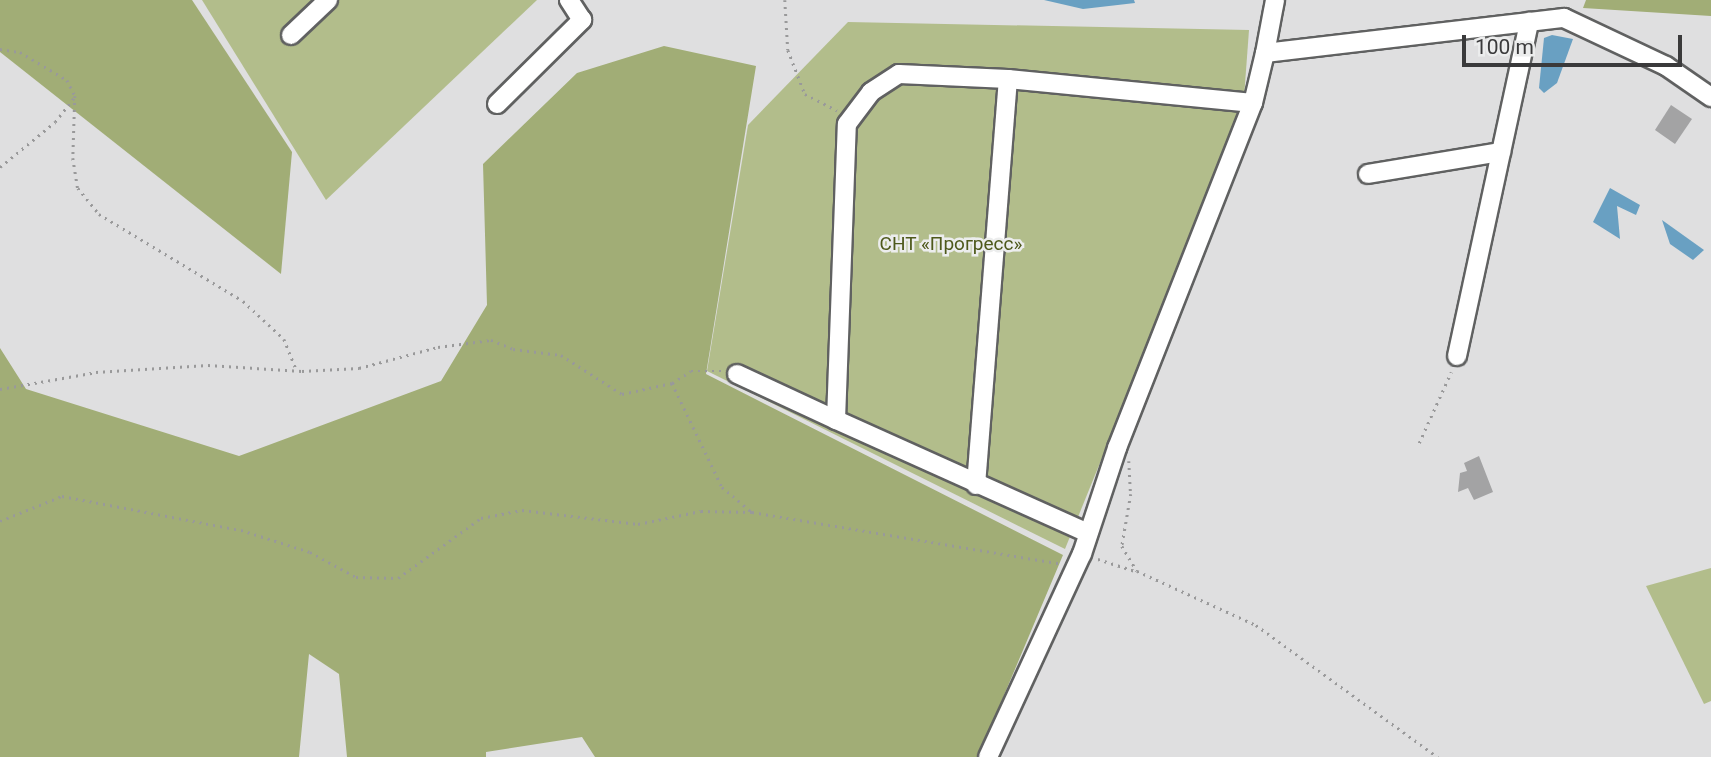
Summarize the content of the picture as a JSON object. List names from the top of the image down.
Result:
{
  "parks": ["СНТ «Прогресс»"],
  "scale_bar": "100 m"
}
